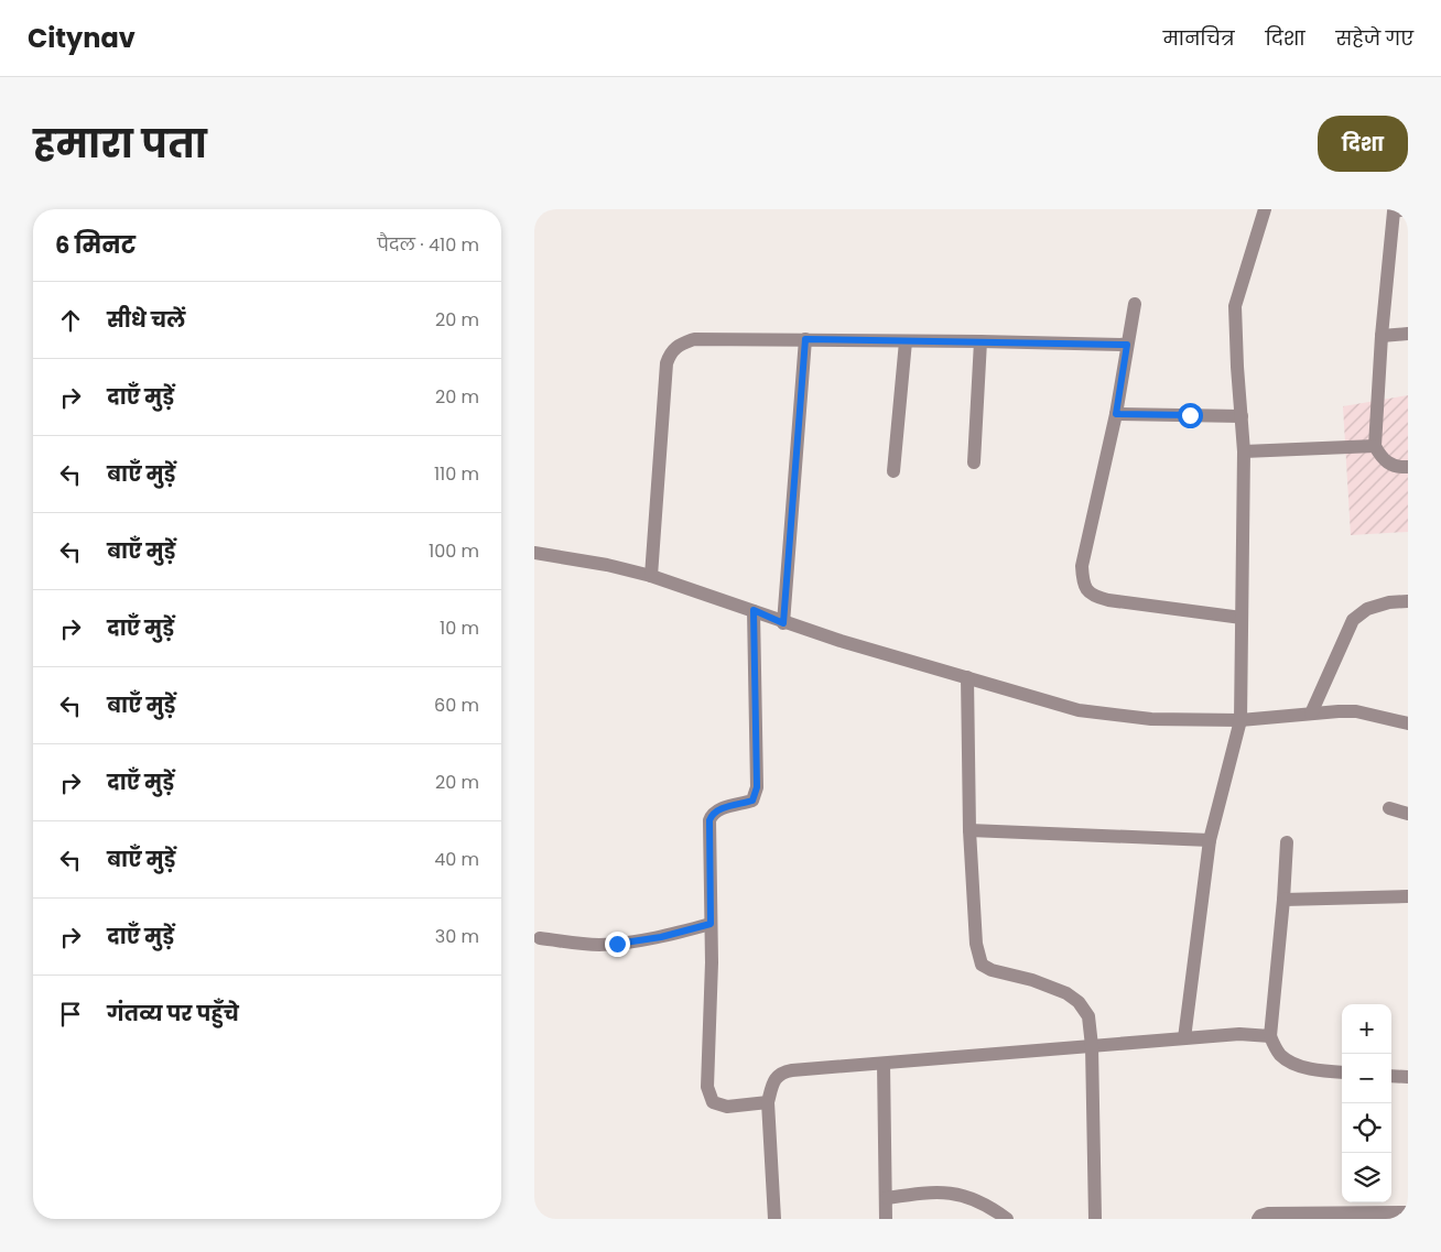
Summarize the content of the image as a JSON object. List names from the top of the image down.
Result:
{
  "page": {
    "header": "Citynav",
    "nav": ["मानचित्र", "दिशा", "सहेजे गए"],
    "title": "हमारा पता",
    "buttons": "दिशा",
    "heading": ["6 मिनट", "पैदल · 410 m"],
    "list": [
      ["सीधे चलें", "20 m"],
      ["दाएँ मुड़ें", "20 m"],
      ["बाएँ मुड़ें", "110 m"],
      ["बाएँ मुड़ें", "100 m"],
      ["दाएँ मुड़ें", "10 m"],
      ["बाएँ मुड़ें", "60 m"],
      ["दाएँ मुड़ें", "20 m"],
      ["बाएँ मुड़ें", "40 m"],
      ["दाएँ मुड़ें", "30 m"],
      "गंतव्य पर पहुँचे"
    ],
    "map_buttons": ["+", "−"]
  }
}
